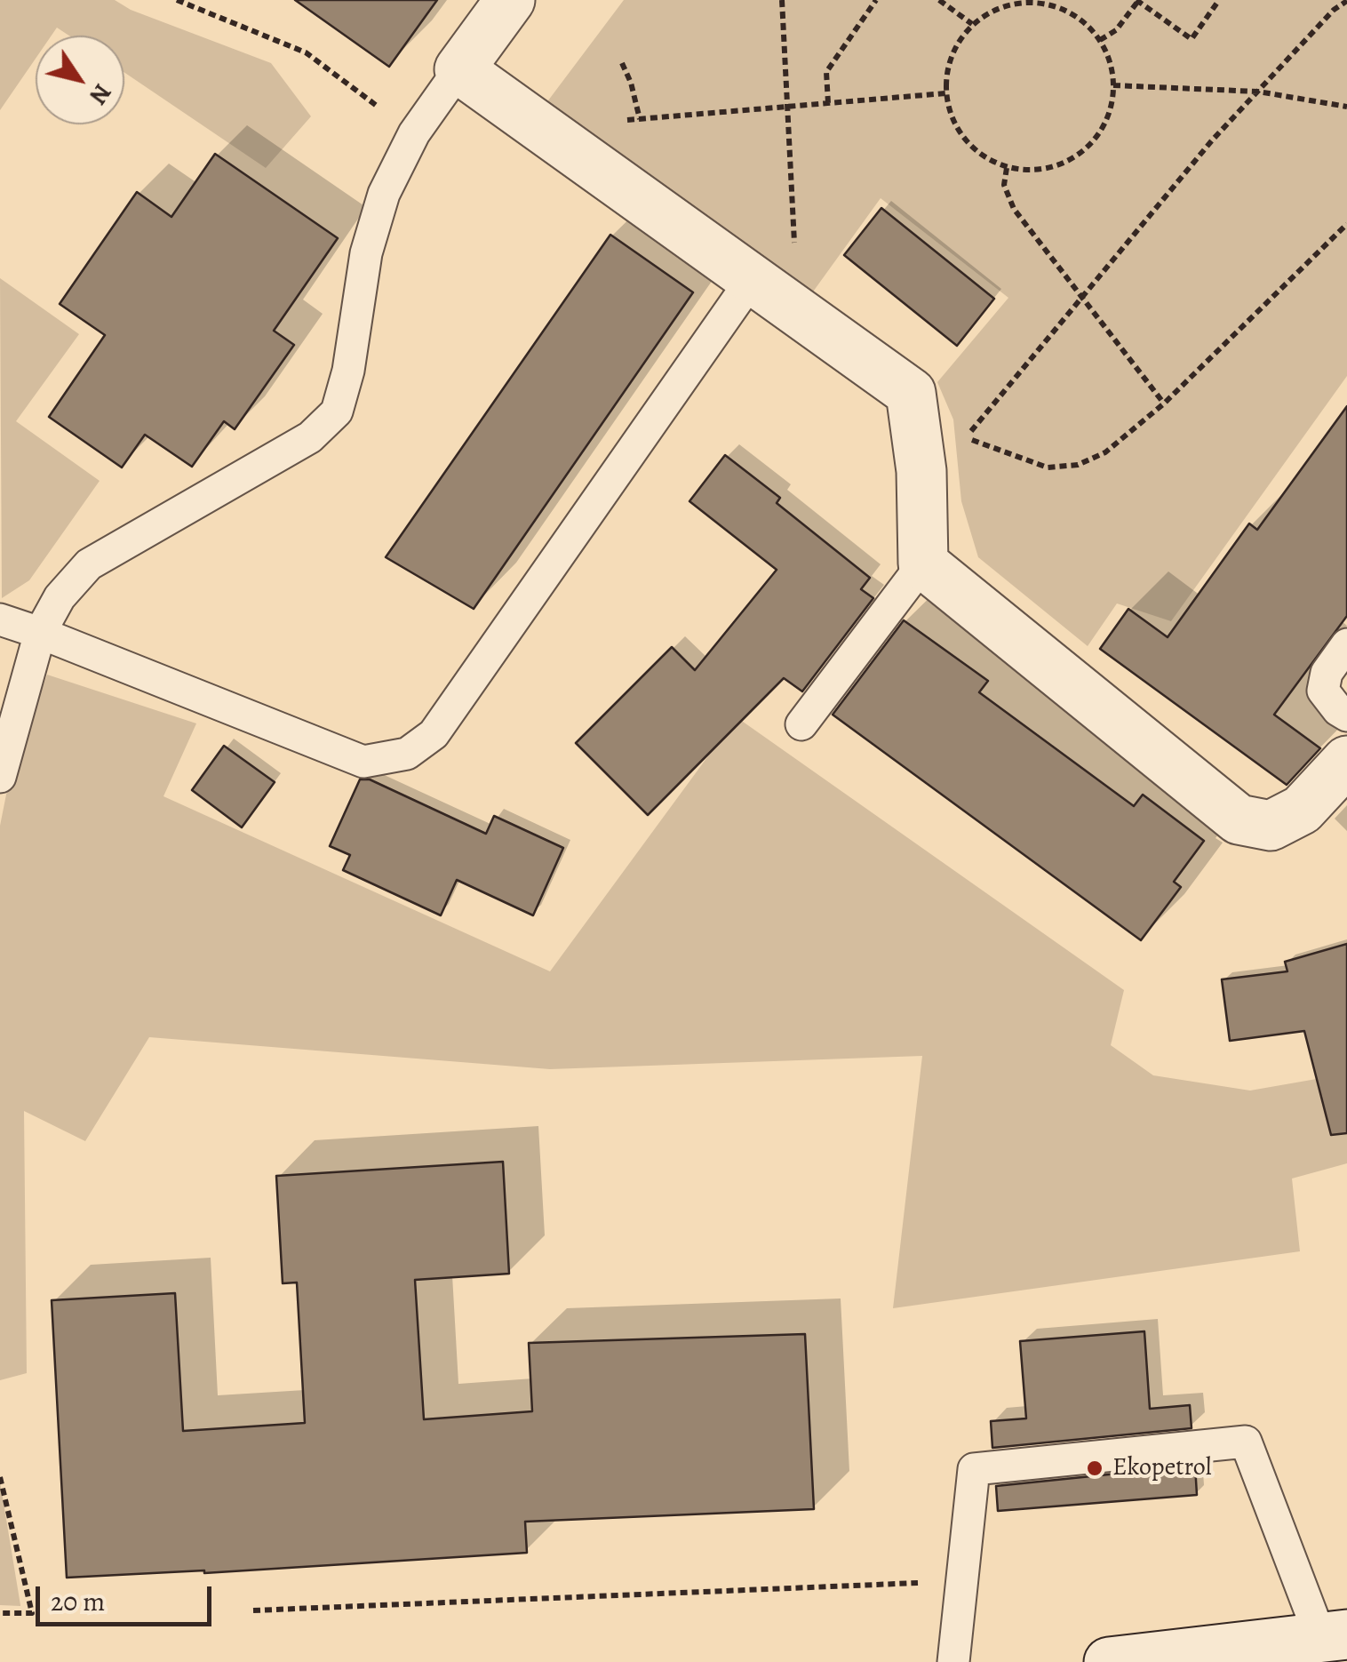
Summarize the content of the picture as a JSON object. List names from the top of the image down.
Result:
{
  "places": ["Ekopetrol"],
  "scale_bar": "20 m",
  "north": "bottom right"
}
